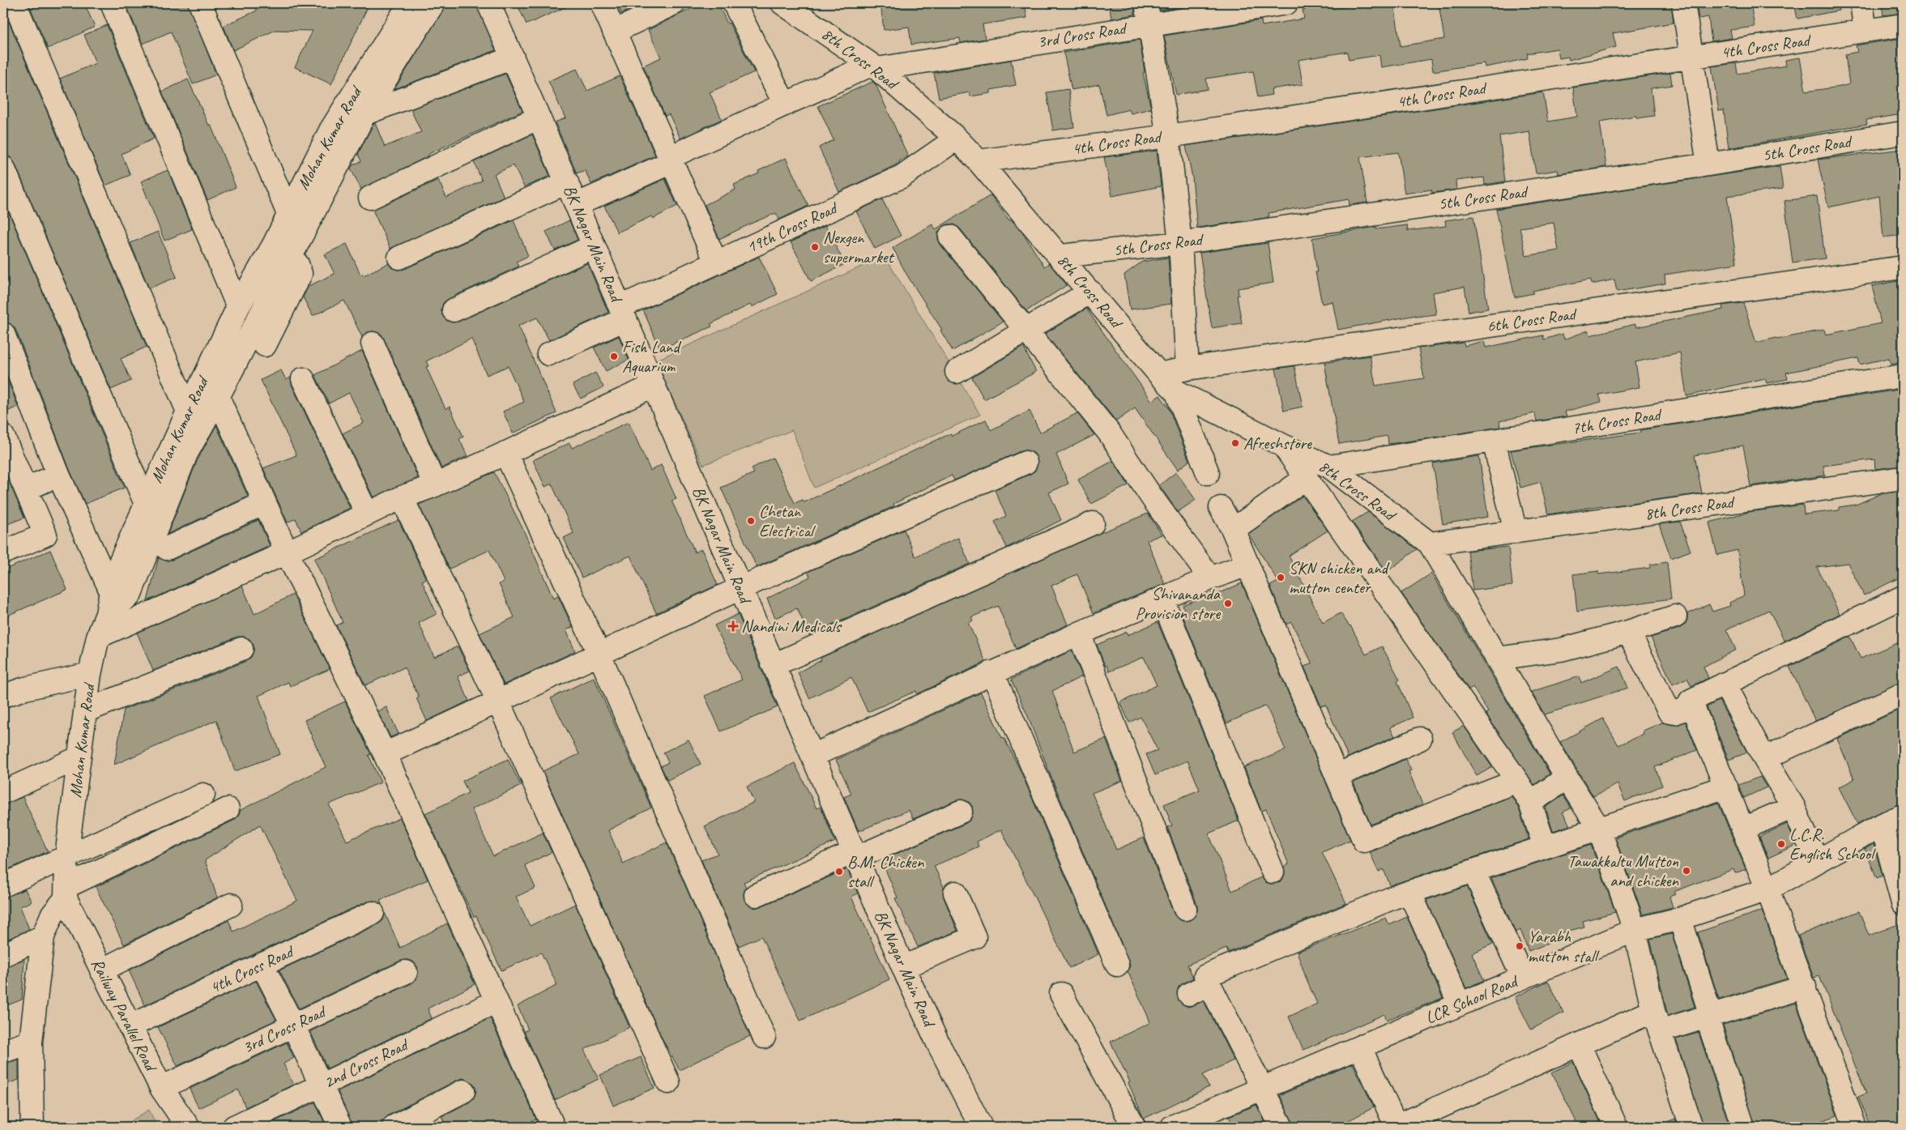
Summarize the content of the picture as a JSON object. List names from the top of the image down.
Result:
{
  "streets": {
    "street": [
      "3rd Cross Road",
      "4th Cross Road",
      "8th Cross Road",
      "Mohan Kumar Road",
      "5th Cross Road",
      "19th Cross Road",
      "BK Nagar Main Road",
      "6th Cross Road",
      "7th Cross Road",
      "LCR School Road",
      "Railway Parallel Road",
      "2nd Cross Road"
    ]
  },
  "crossings": [
    ["3rd Cross Road", "8th Cross Road"],
    ["3rd Cross Road", "BK Nagar Main Road"],
    ["3rd Cross Road", "Railway Parallel Road"],
    ["4th Cross Road", "8th Cross Road"],
    ["4th Cross Road", "Railway Parallel Road"],
    ["8th Cross Road", "5th Cross Road"],
    ["8th Cross Road", "19th Cross Road"],
    ["8th Cross Road", "6th Cross Road"],
    ["8th Cross Road", "7th Cross Road"],
    ["Mohan Kumar Road", "Railway Parallel Road"],
    ["19th Cross Road", "BK Nagar Main Road"]
  ],
  "places": {
    "other": [
      "Nexgen supermarket",
      "Fish Land Aquarium",
      "Afreshstore",
      "Chetan Electrical",
      "SKN chicken and mutton center",
      "Shivananda Provision store",
      "L.C.R. English School",
      "Tawakkaltu Mutton and chicken",
      "B.M. Chicken stall",
      "Yarabh mutton stall"
    ],
    "health": ["Nandini Medicals"]
  }
}
